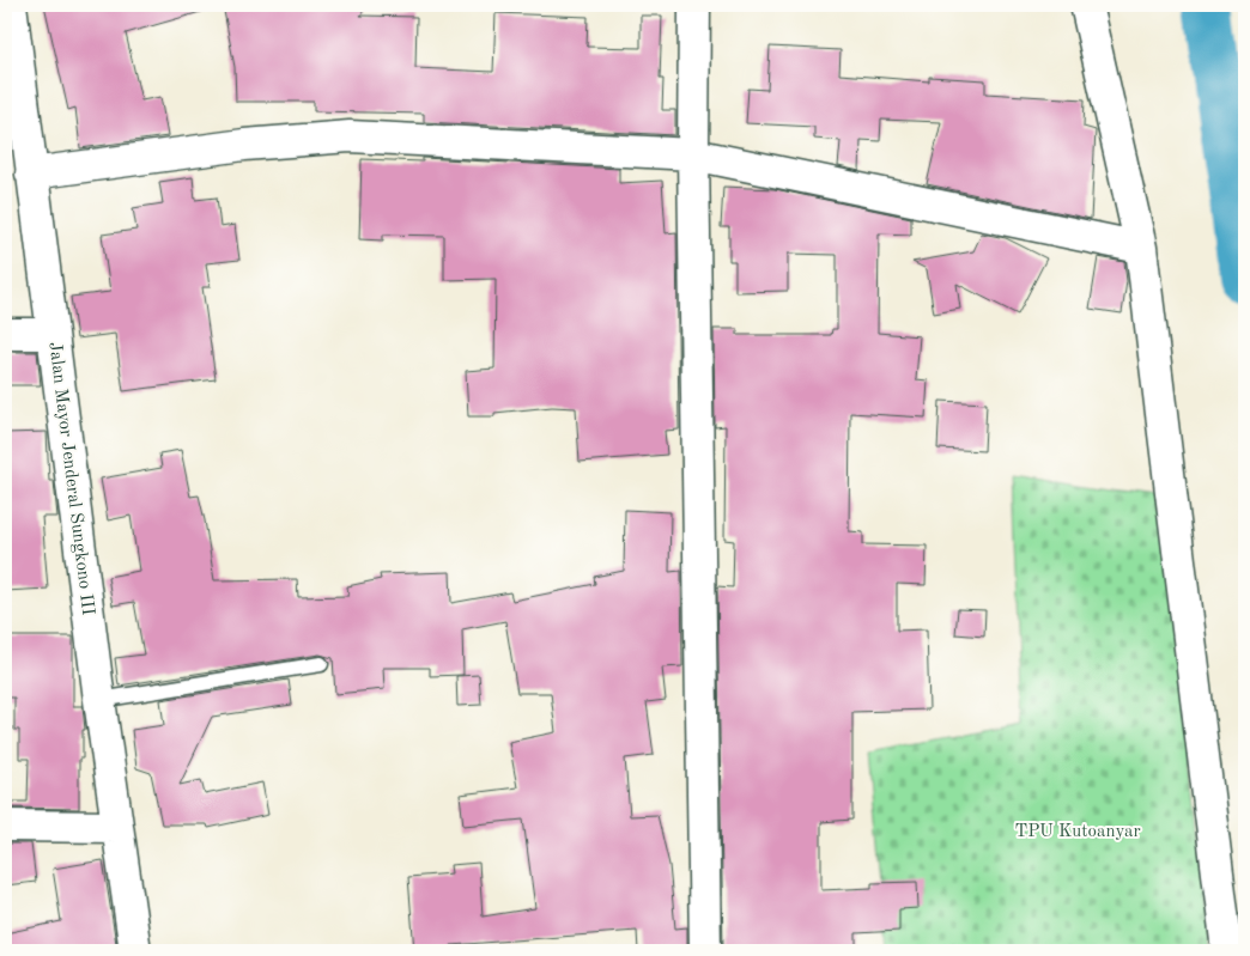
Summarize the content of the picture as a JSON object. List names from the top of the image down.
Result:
{
  "streets": {
    "street": ["Jalan Mayor Jenderal Sungkono III"]
  },
  "parks": ["TPU Kutoanyar"]
}
